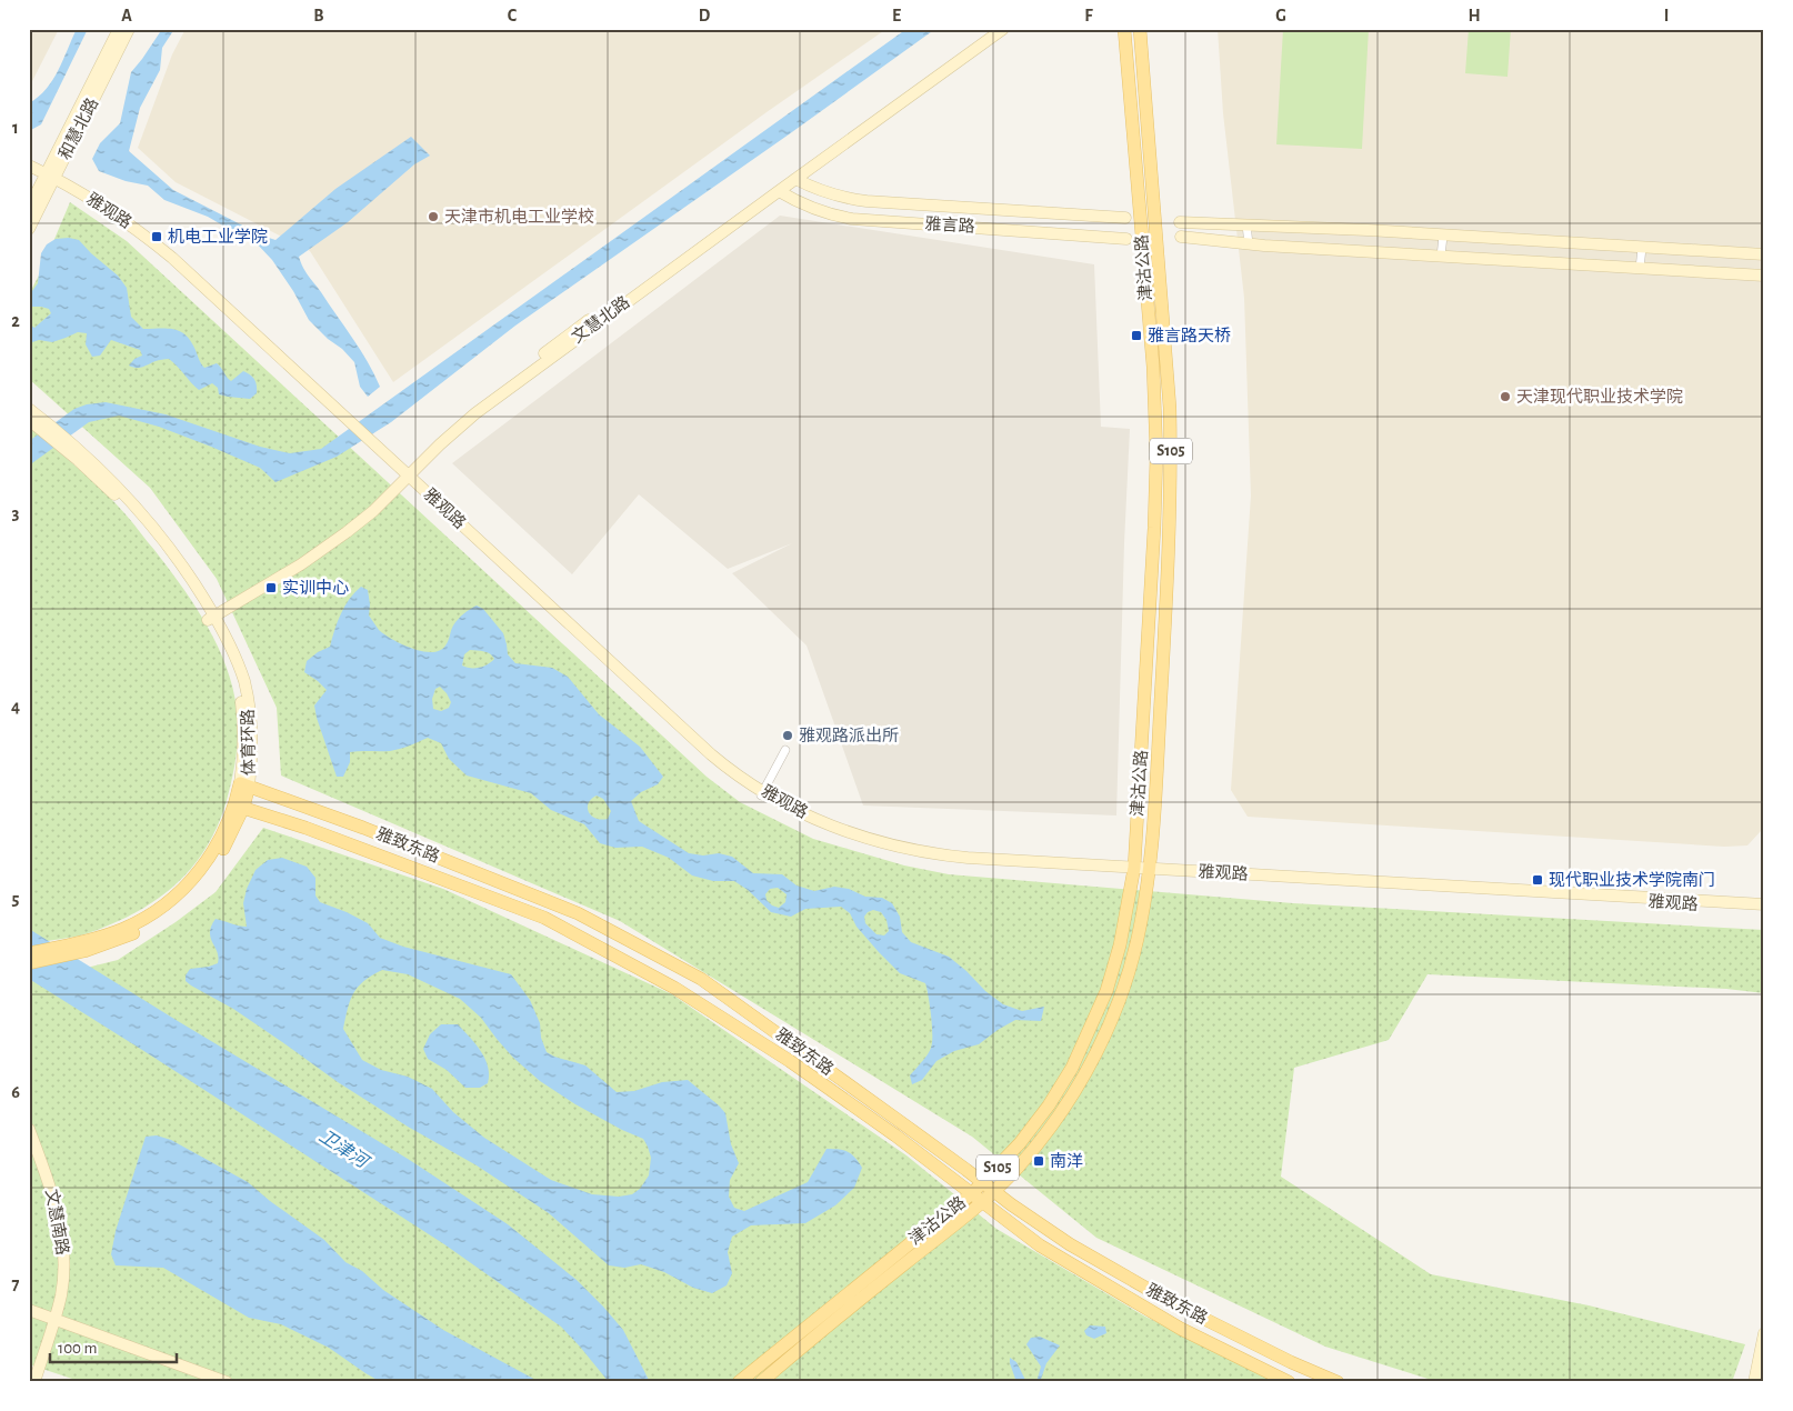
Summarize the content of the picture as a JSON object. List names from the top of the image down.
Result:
{
  "streets": {
    "main road": [
      "和慧北路",
      "雅观路",
      "雅言路",
      "津沽公路",
      "文慧北路",
      "S105",
      "体育环路",
      "雅致东路",
      "文慧南路"
    ]
  },
  "crossings": [
    ["和慧北路", "雅观路"],
    ["雅观路", "津沽公路"],
    ["雅观路", "文慧北路"],
    ["雅言路", "文慧北路"],
    ["津沽公路", "雅致东路"],
    ["文慧北路", "体育环路"],
    ["体育环路", "雅致东路"]
  ],
  "water": ["卫津河"],
  "places": {
    "other": ["天津市机电工业学校", "天津现代职业技术学院", "雅观路派出所"],
    "transit": [
      "机电工业学院",
      "雅言路天桥",
      "实训中心",
      "现代职业技术学院南门",
      "南洋"
    ]
  },
  "scale_bar": "100 m",
  "grid": {
    "columns": [
      "A",
      "B",
      "C",
      "D",
      "E",
      "F",
      "G",
      "H",
      "I"
    ],
    "rows": [
      "1",
      "2",
      "3",
      "4",
      "5",
      "6",
      "7"
    ]
  }
}
